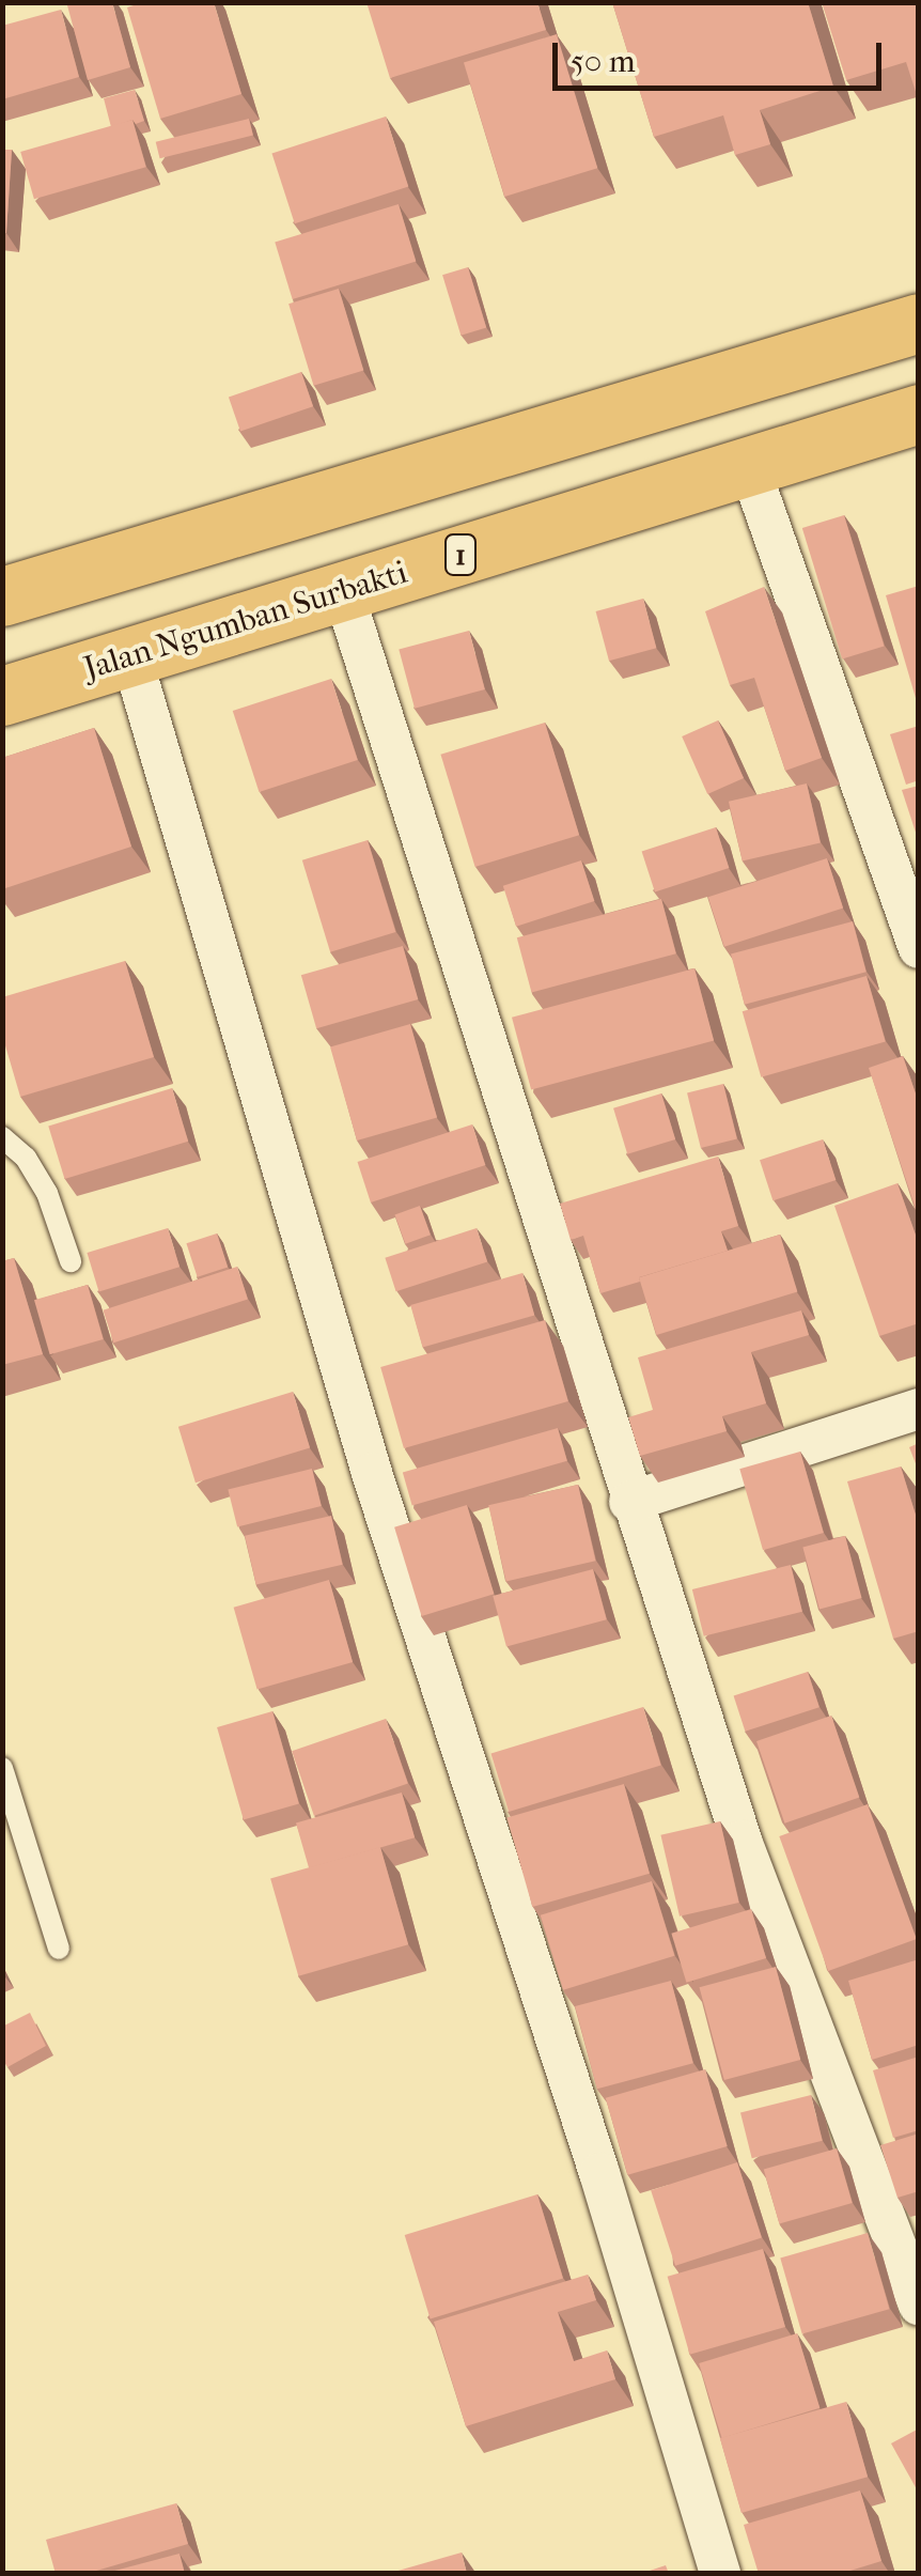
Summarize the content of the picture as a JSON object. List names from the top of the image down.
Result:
{
  "streets": {
    "highway": ["1", "Jalan Ngumban Surbakti"]
  },
  "scale_bar": "50 m"
}
